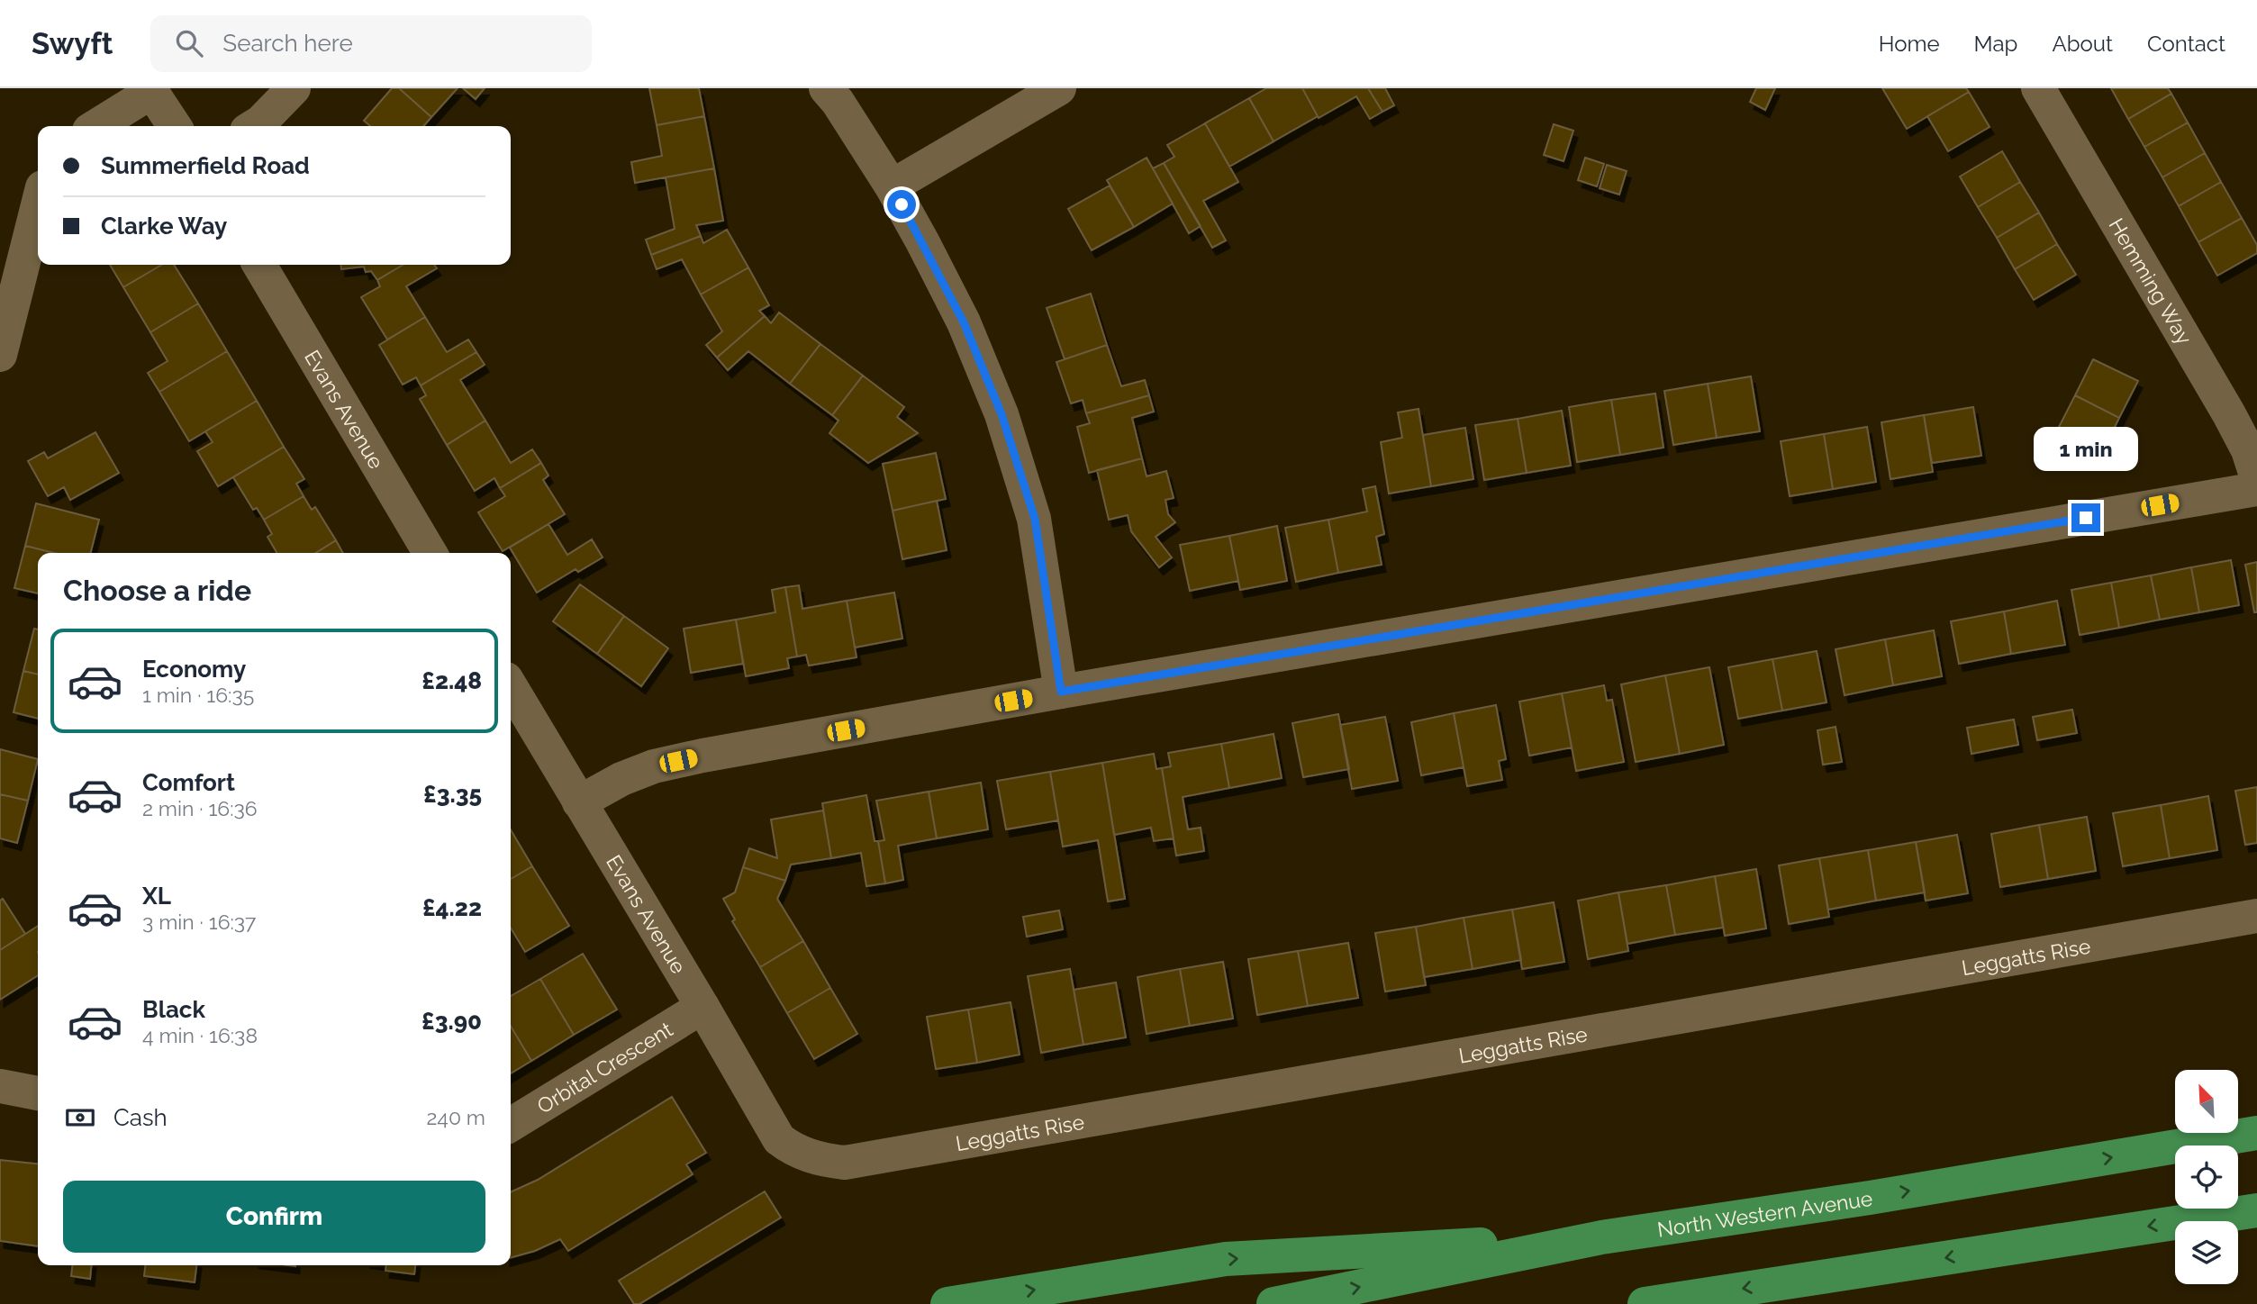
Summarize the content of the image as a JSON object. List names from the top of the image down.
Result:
{
  "streets": {
    "highway": ["North Western Avenue"],
    "street": [
      "Hemming Way",
      "Evans Avenue",
      "Leggatts Rise",
      "Orbital Crescent"
    ]
  },
  "crossings": [
    ["Evans Avenue", "Leggatts Rise"],
    ["Evans Avenue", "Orbital Crescent"]
  ],
  "north": "top left",
  "page": {
    "header": "Swyft",
    "search": "Search here",
    "nav": [
      "Home",
      "Map",
      "About",
      "Contact"
    ],
    "banner": ["Summerfield Road", "Clarke Way"],
    "bubble": "1 min",
    "heading": "Choose a ride",
    "list": [
      {
        "name": "Economy",
        "note": "1 min · 16:35",
        "value": "£2.48"
      },
      {
        "name": "Comfort",
        "note": "2 min · 16:36",
        "value": "£3.35"
      },
      {
        "name": "XL",
        "note": "3 min · 16:37",
        "value": "£4.22"
      },
      {
        "name": "Black",
        "note": "4 min · 16:38",
        "value": "£3.90"
      }
    ],
    "pay": ["Cash", "240 m"],
    "buttons": "Confirm"
  }
}
